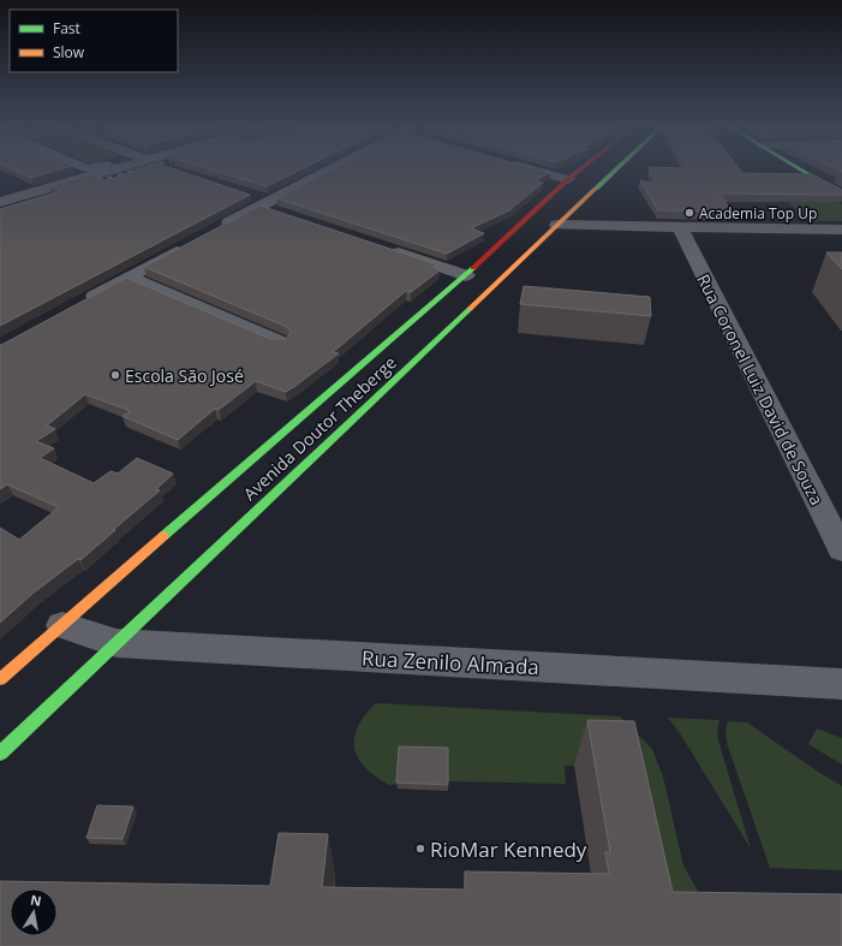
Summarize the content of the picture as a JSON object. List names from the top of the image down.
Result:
{
  "streets": {
    "main road": ["Avenida Doutor Theberge"],
    "street": ["Rua Coronel Luiz David de Souza", "Rua Zenilo Almada"]
  },
  "crossings": [
    ["Avenida Doutor Theberge", "Rua Zenilo Almada"]
  ],
  "places": ["Academia Top Up", "Escola São José", "RioMar Kennedy"],
  "legend": ["Fast", "Slow"],
  "north": "top"
}
